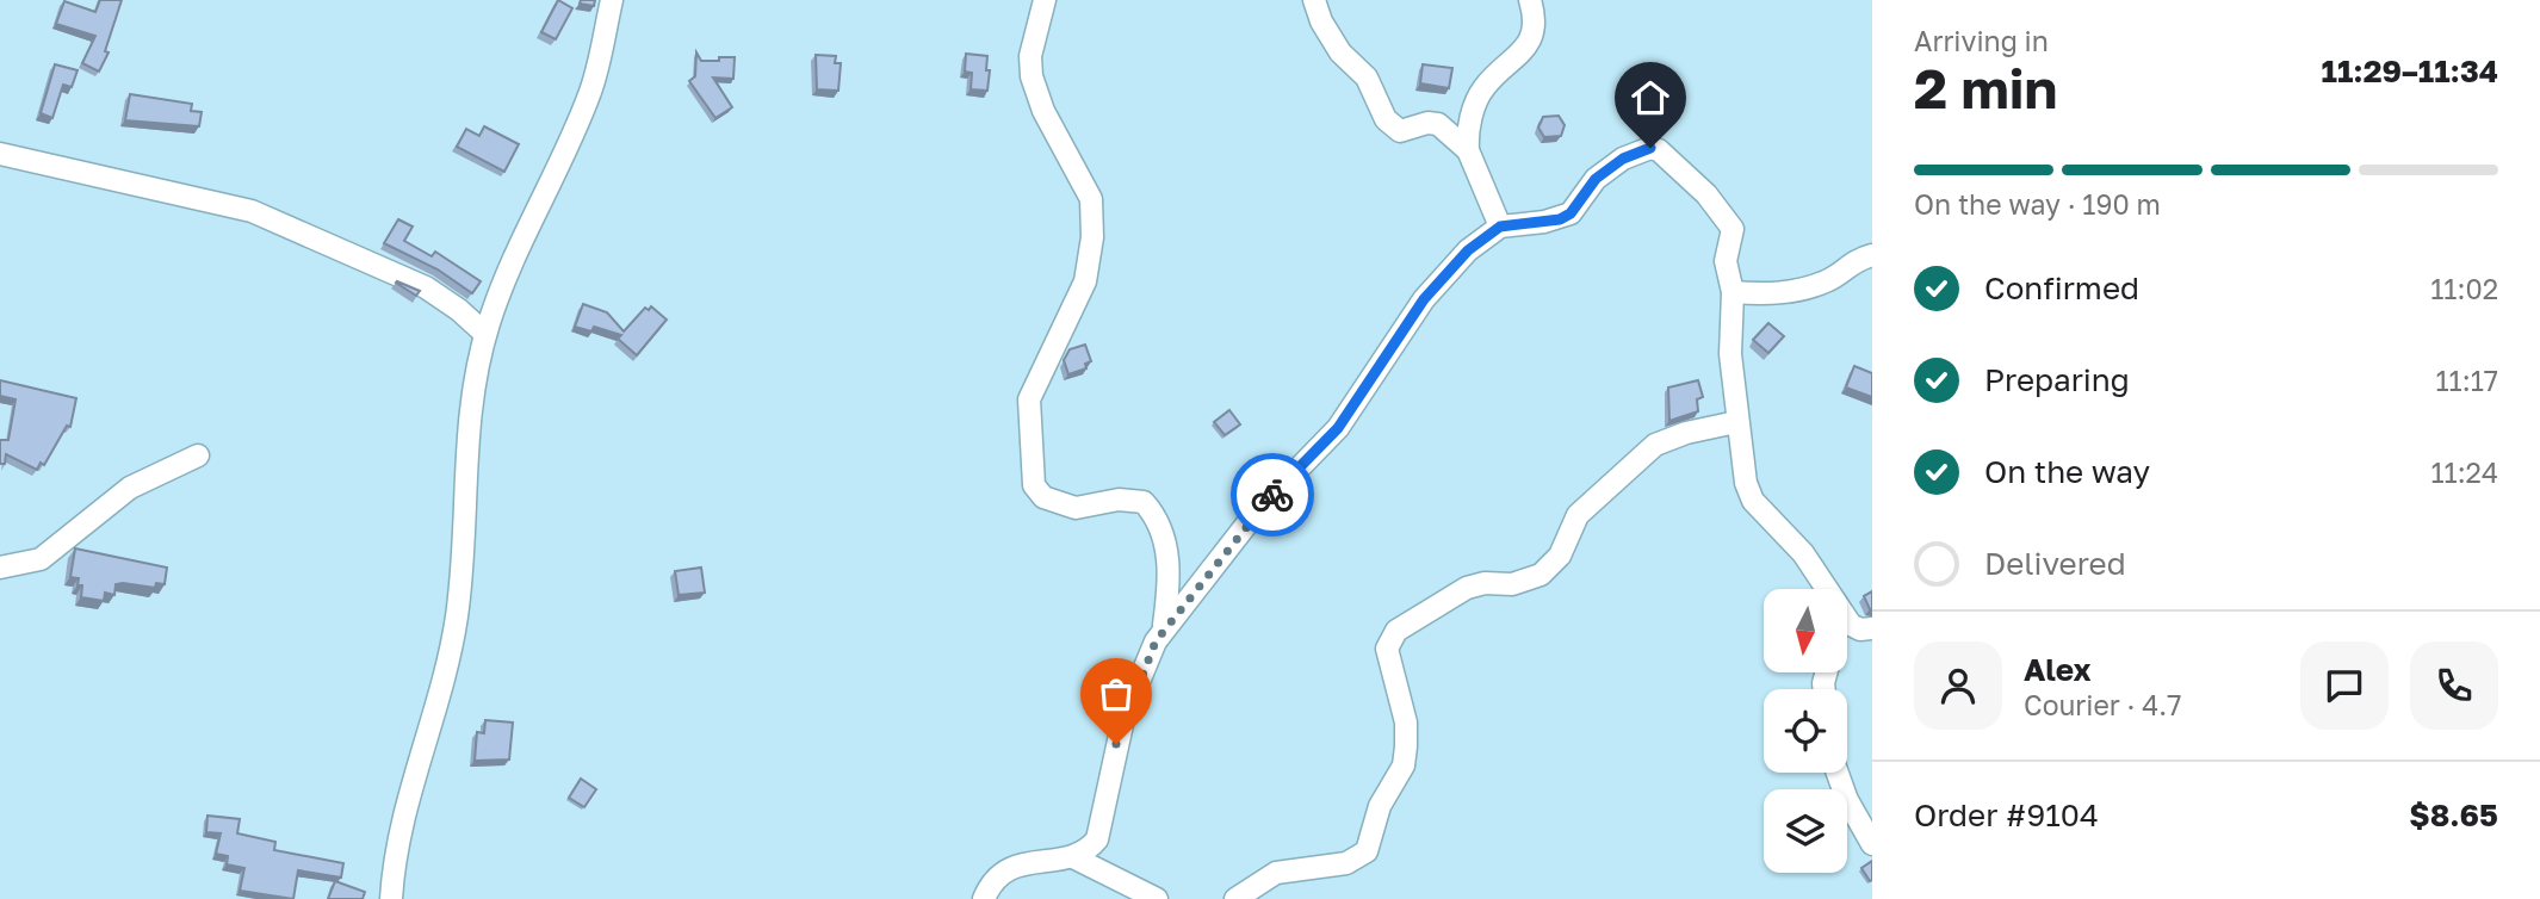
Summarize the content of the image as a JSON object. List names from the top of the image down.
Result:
{
  "north": "bottom",
  "page": {
    "heading": ["2 min", "Arriving in", "11:29–11:34"],
    "panel": [
      "Alex",
      "Courier · 4.7",
      "Order #9104",
      "$8.65"
    ],
    "bar": "On the way · 190 m",
    "list": [
      ["Confirmed", "11:02"],
      ["Preparing", "11:17"],
      ["On the way", "11:24"],
      "Delivered"
    ]
  }
}
